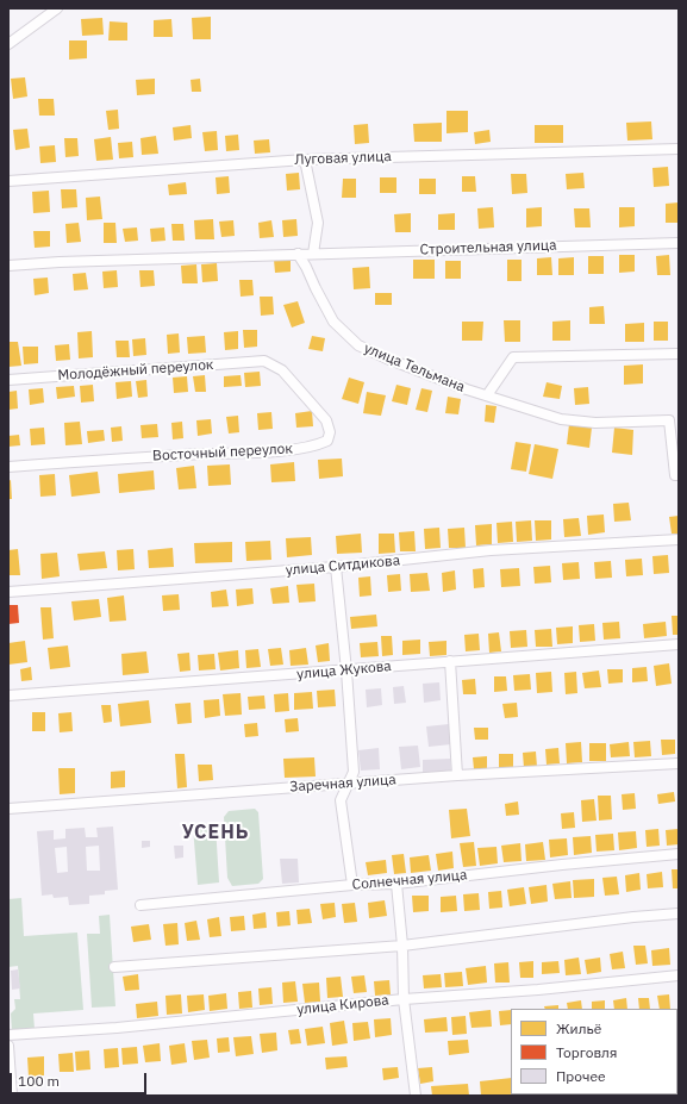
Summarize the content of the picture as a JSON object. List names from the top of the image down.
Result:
{
  "streets": {
    "street": [
      "Луговая улица",
      "Строительная улица",
      "улица Тельмана",
      "Молодёжный переулок",
      "Восточный переулок",
      "улица Ситдикова",
      "улица Жукова",
      "Заречная улица",
      "Солнечная улица",
      "улица Кирова"
    ]
  },
  "crossings": [
    ["Строительная улица", "улица Тельмана"],
    ["Молодёжный переулок", "Восточный переулок"]
  ],
  "districts": ["УСЕНЬ"],
  "legend": ["Жильё", "Торговля", "Прочее"],
  "scale_bar": "100 m"
}
